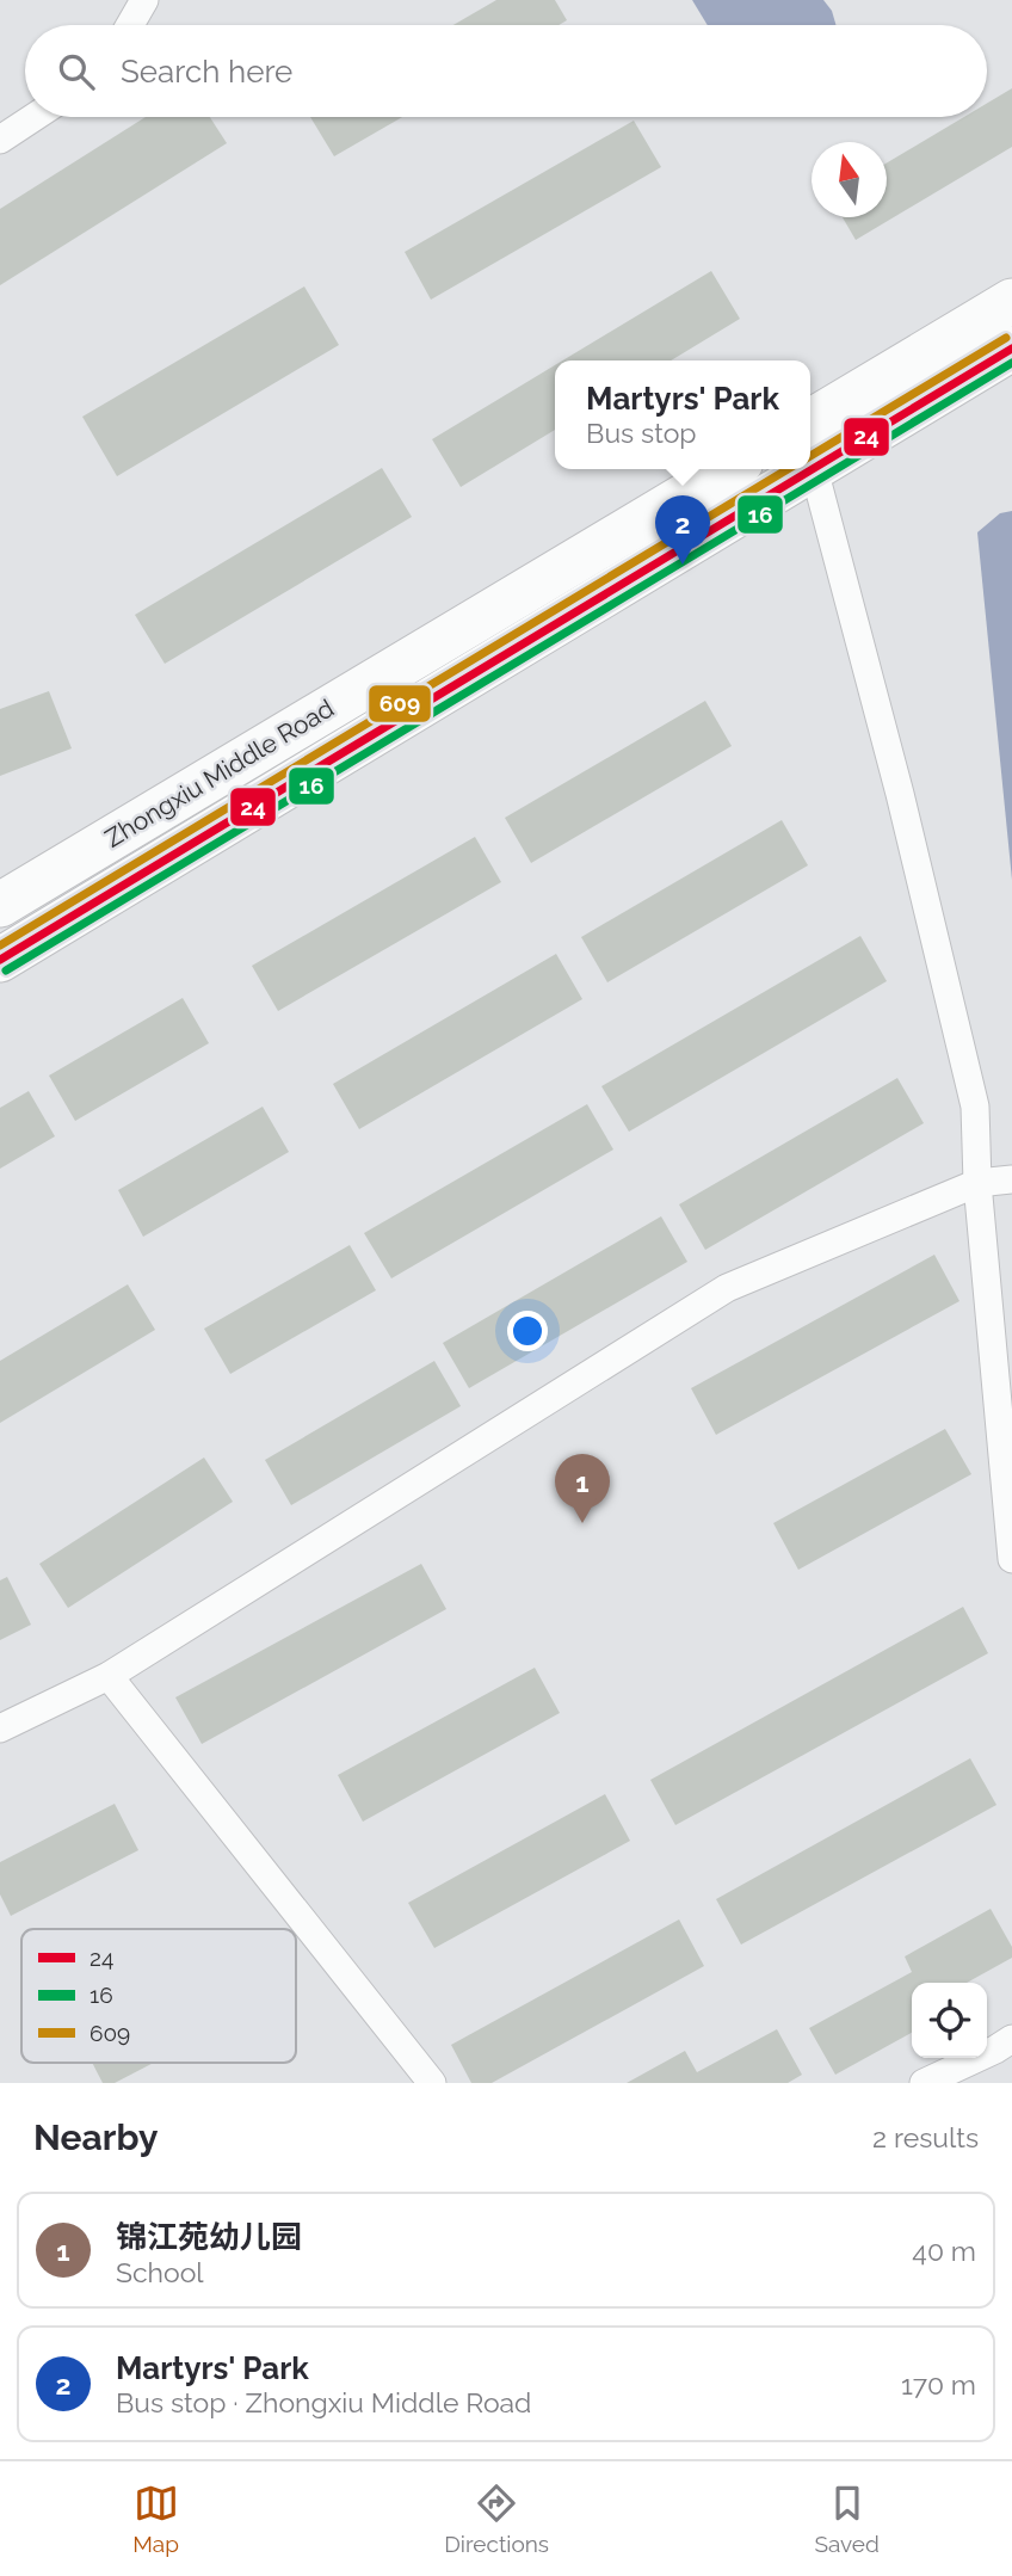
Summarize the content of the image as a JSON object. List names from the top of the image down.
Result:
{
  "streets": {
    "main road": ["Zhongxiu Middle Road"]
  },
  "lines": ["transit line 609", "transit line 24", "transit line 16"],
  "legend": ["24", "16", "609"],
  "north": "top",
  "page": {
    "search": "Search here",
    "popup": ["Martyrs' Park", "Bus stop"],
    "pins": ["2", "1"],
    "heading": ["Nearby", "2 results"],
    "list": [
      {
        "mark": "1",
        "name": "锦江苑幼儿园",
        "note": "School",
        "value": "40 m"
      },
      {
        "mark": "2",
        "name": "Martyrs' Park",
        "note": "Bus stop · Zhongxiu Middle Road",
        "value": "170 m"
      }
    ],
    "nav": ["Map", "Directions", "Saved"]
  }
}
